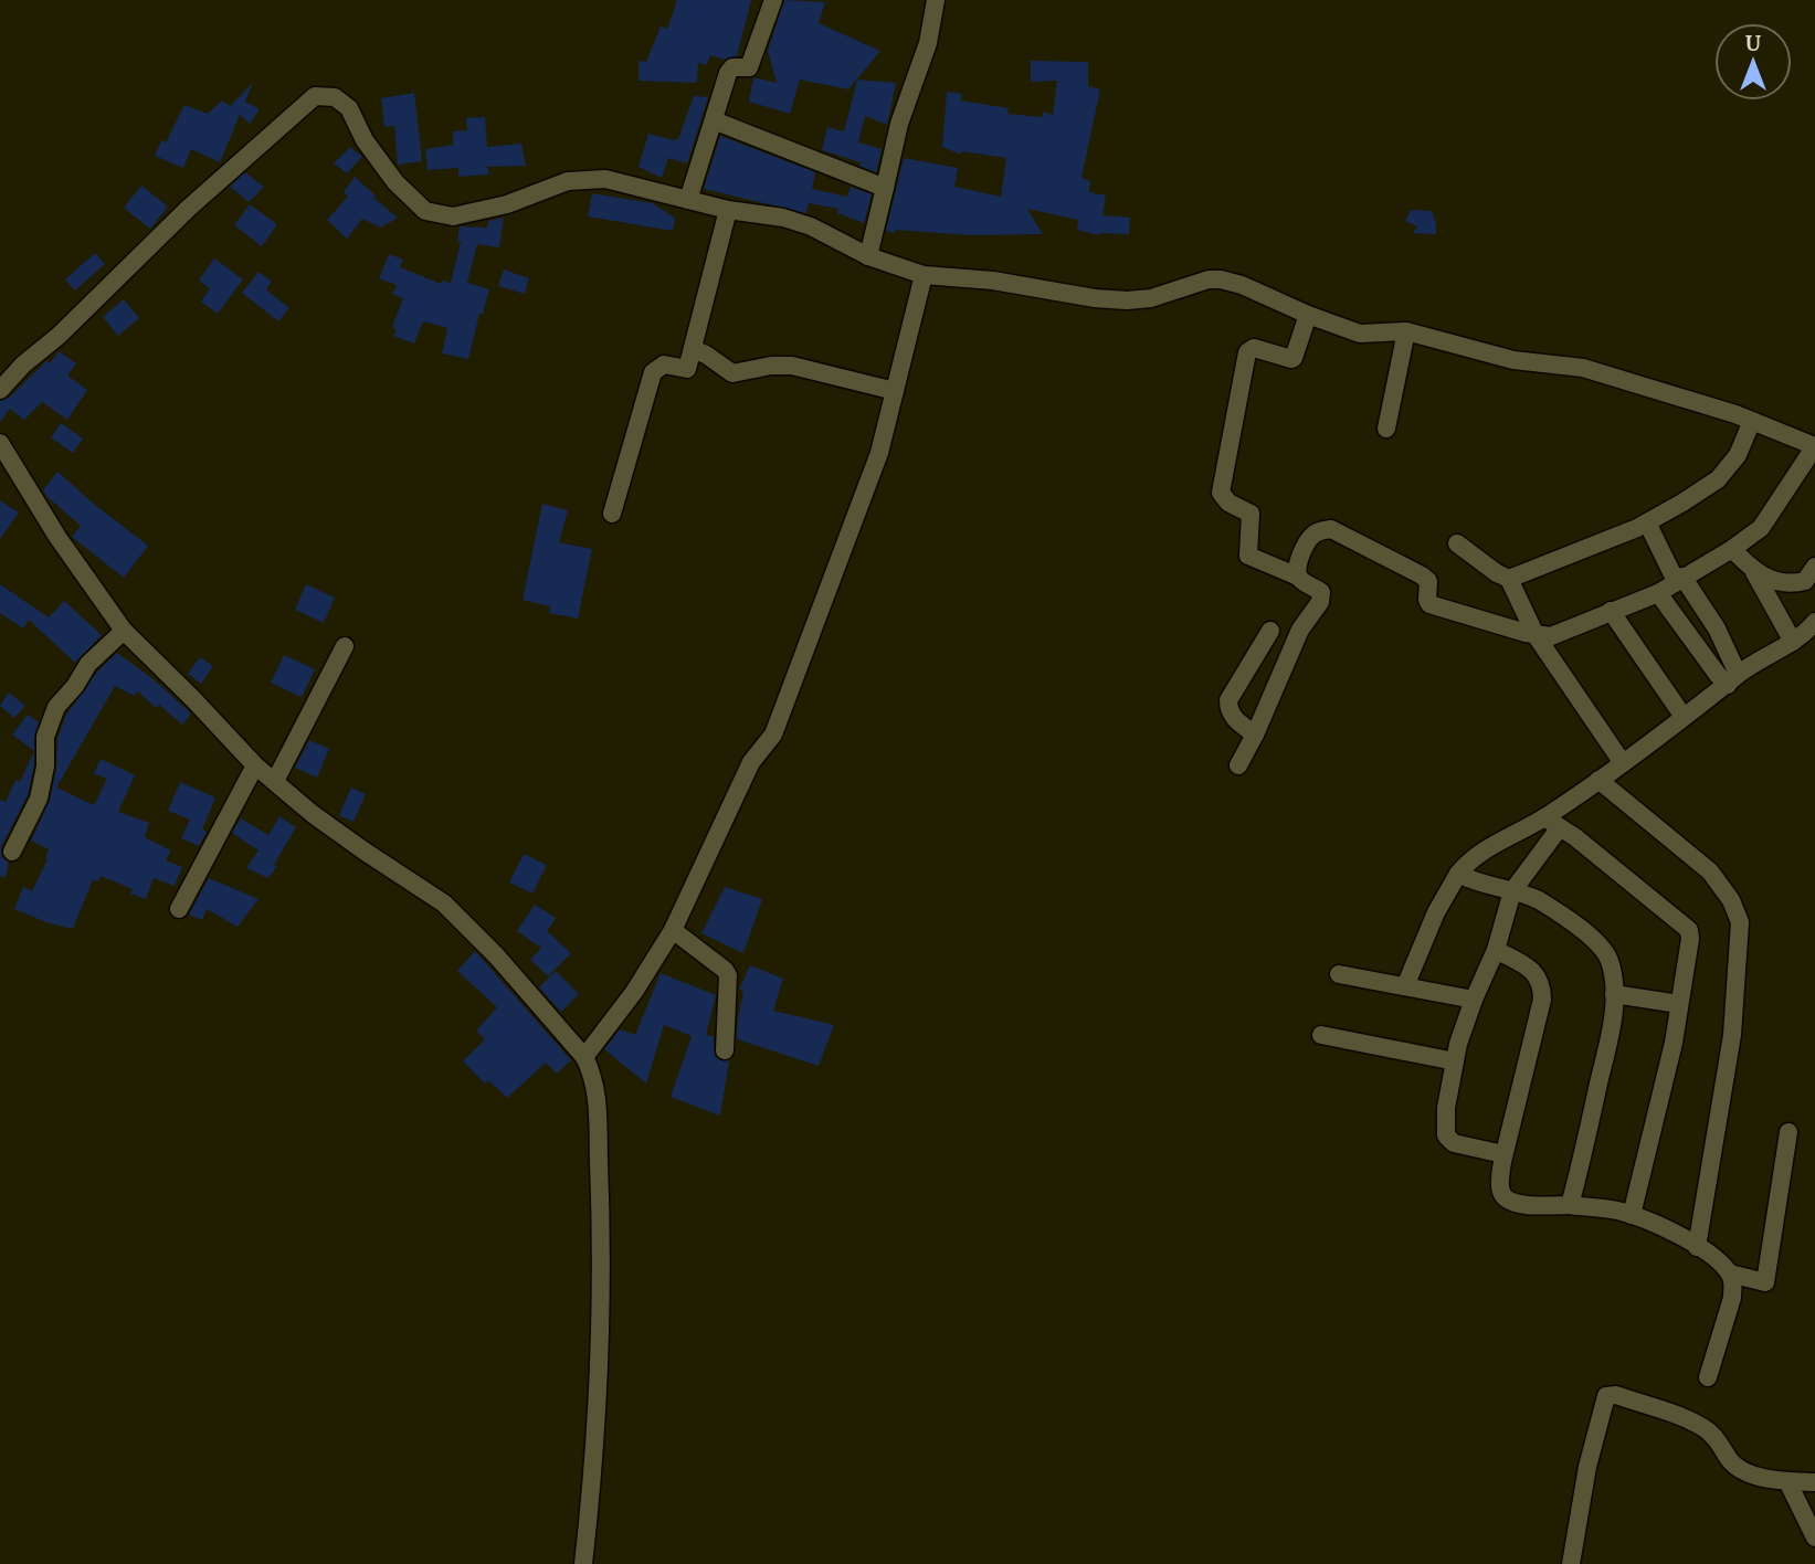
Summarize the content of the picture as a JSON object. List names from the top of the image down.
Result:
{
  "north": "top"
}
